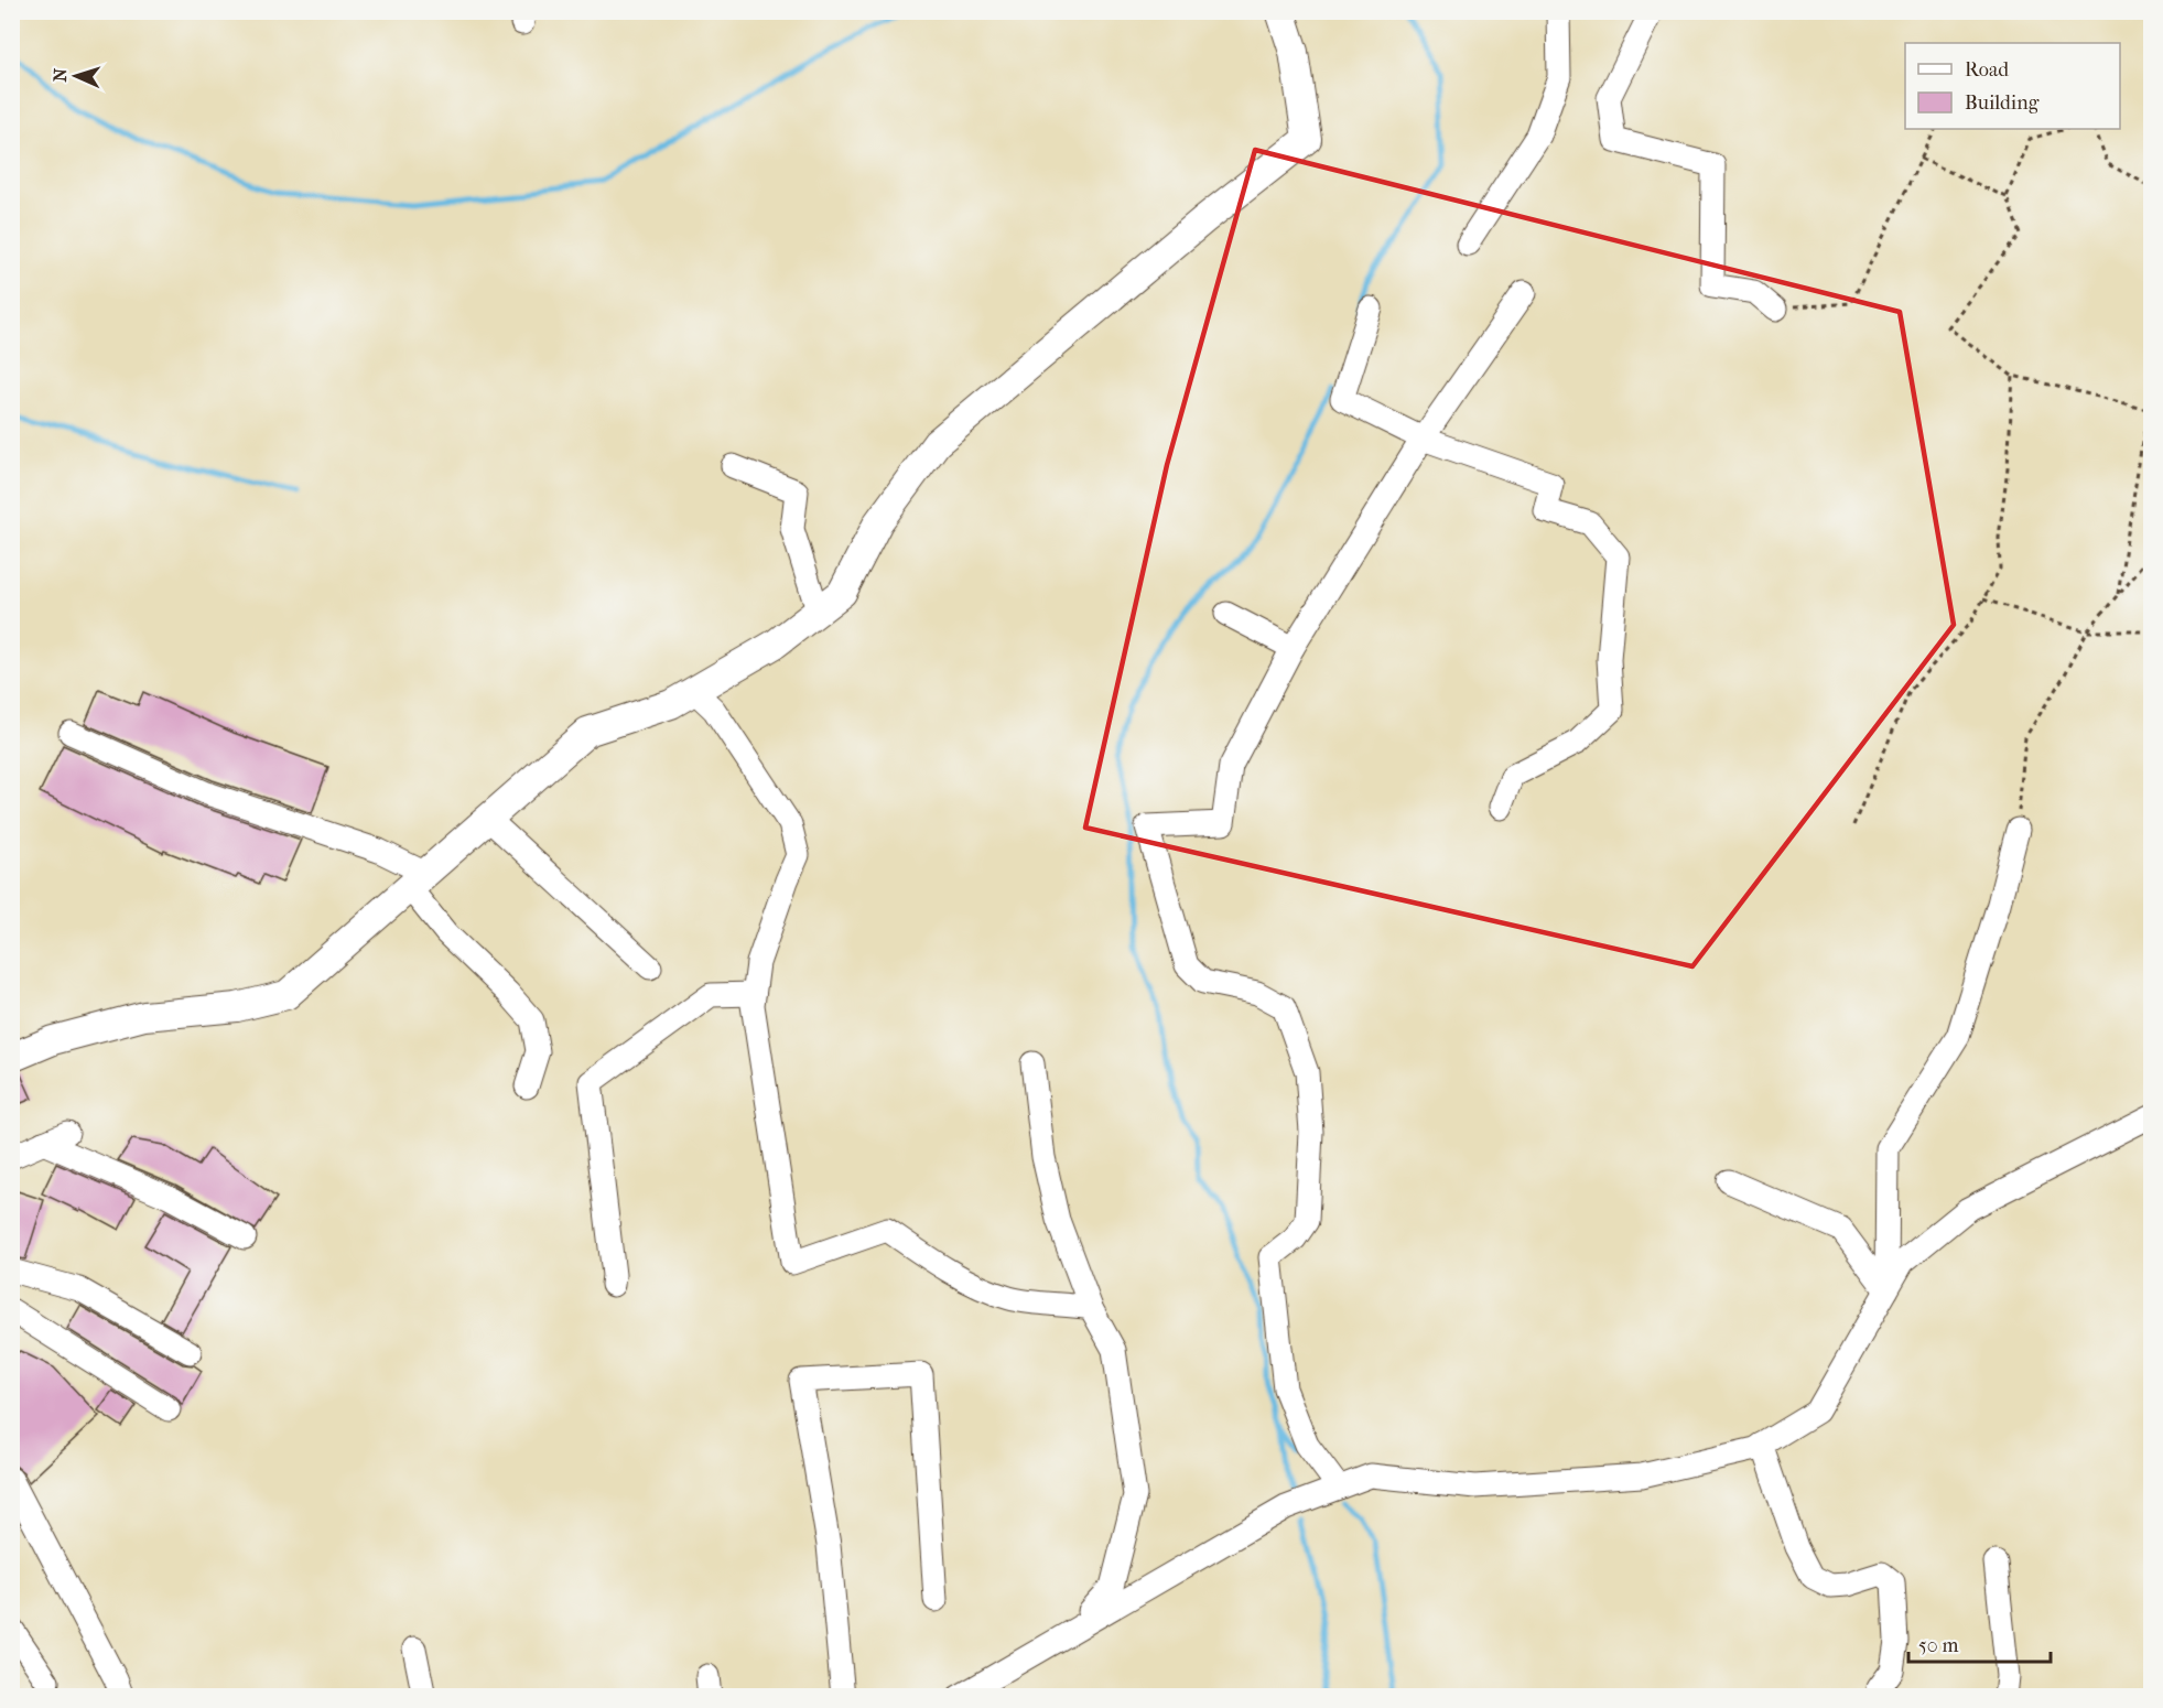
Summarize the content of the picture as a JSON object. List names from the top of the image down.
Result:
{
  "legend": ["Road", "Building"],
  "scale_bar": "50 m",
  "north": "left"
}
